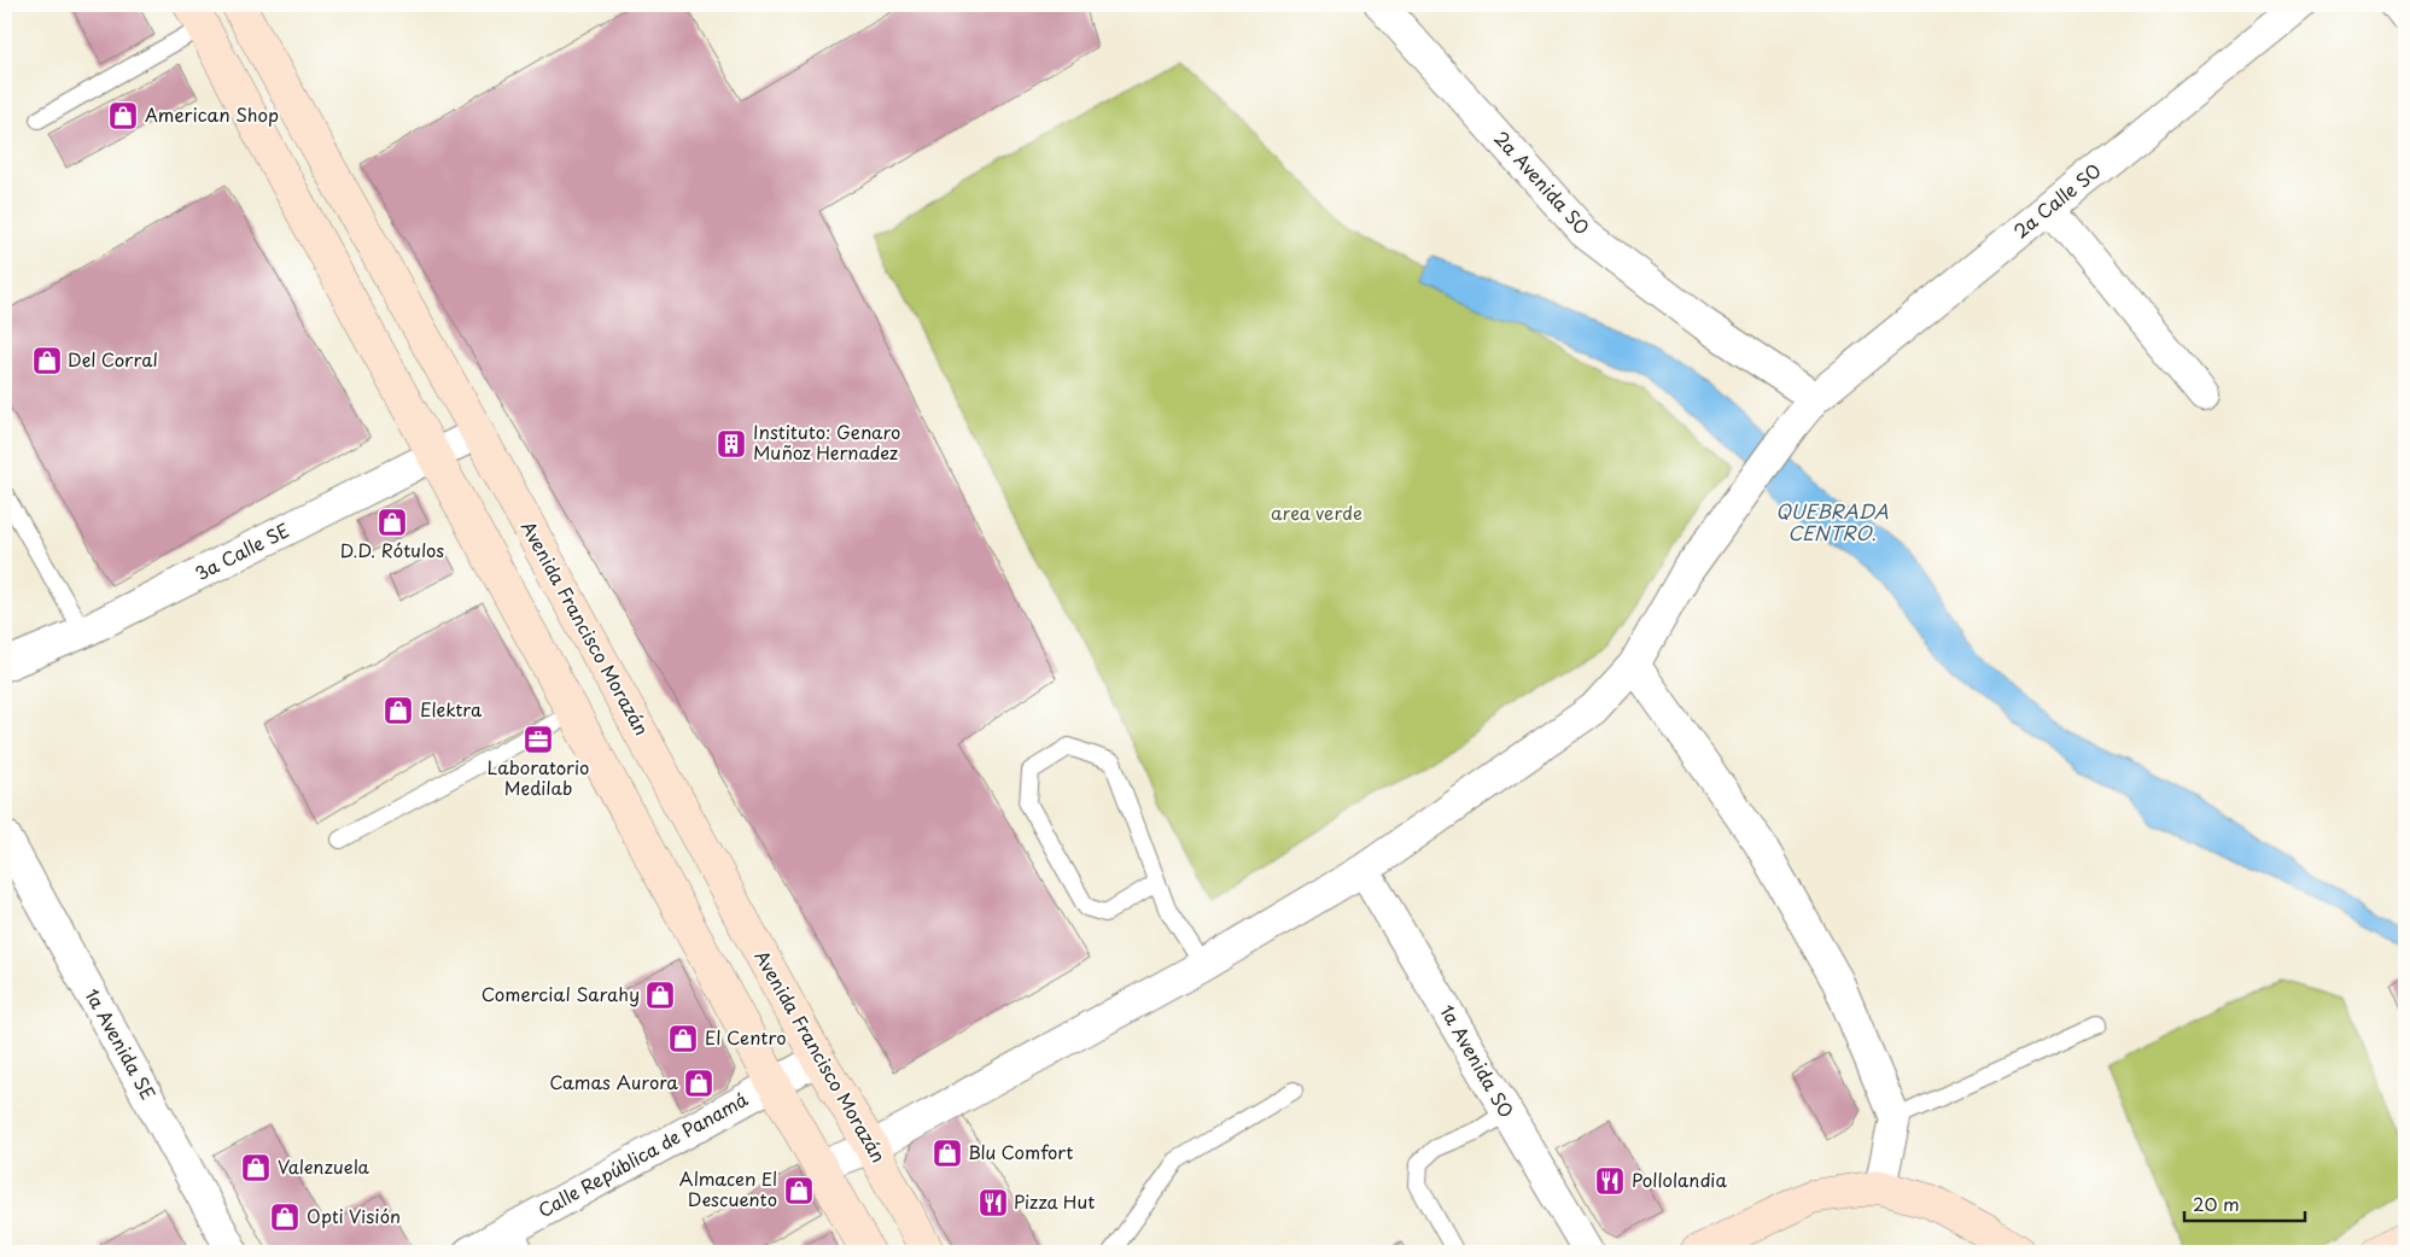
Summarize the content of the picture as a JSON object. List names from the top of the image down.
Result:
{
  "streets": {
    "main road": ["Avenida Francisco Morazán"],
    "street": [
      "2a Avenida SO",
      "2a Calle SO",
      "3a Calle SE",
      "1a Avenida SE",
      "1a Avenida SO",
      "Calle República de Panamá"
    ]
  },
  "crossings": [
    ["2a Avenida SO", "2a Calle SO"],
    ["2a Calle SO", "Avenida Francisco Morazán"],
    ["2a Calle SO", "1a Avenida SO"],
    ["3a Calle SE", "Avenida Francisco Morazán"],
    ["Avenida Francisco Morazán", "Calle República de Panamá"]
  ],
  "water": ["QUEBRADA CENTRO."],
  "parks": ["area verde"],
  "places": {
    "shop": [
      "American Shop",
      "Del Corral",
      "D.D. Rótulos",
      "Elektra",
      "Comercial Sarahy",
      "El Centro",
      "Camas Aurora",
      "Blu Comfort",
      "Valenzuela",
      "Almacen El Descuento",
      "Opti Visión"
    ],
    "building": ["Instituto: Genaro Muñoz Hernadez"],
    "office": ["Laboratorio Medilab"],
    "restaurant": ["Pollolandia", "Pizza Hut"]
  },
  "scale_bar": "20 m"
}
